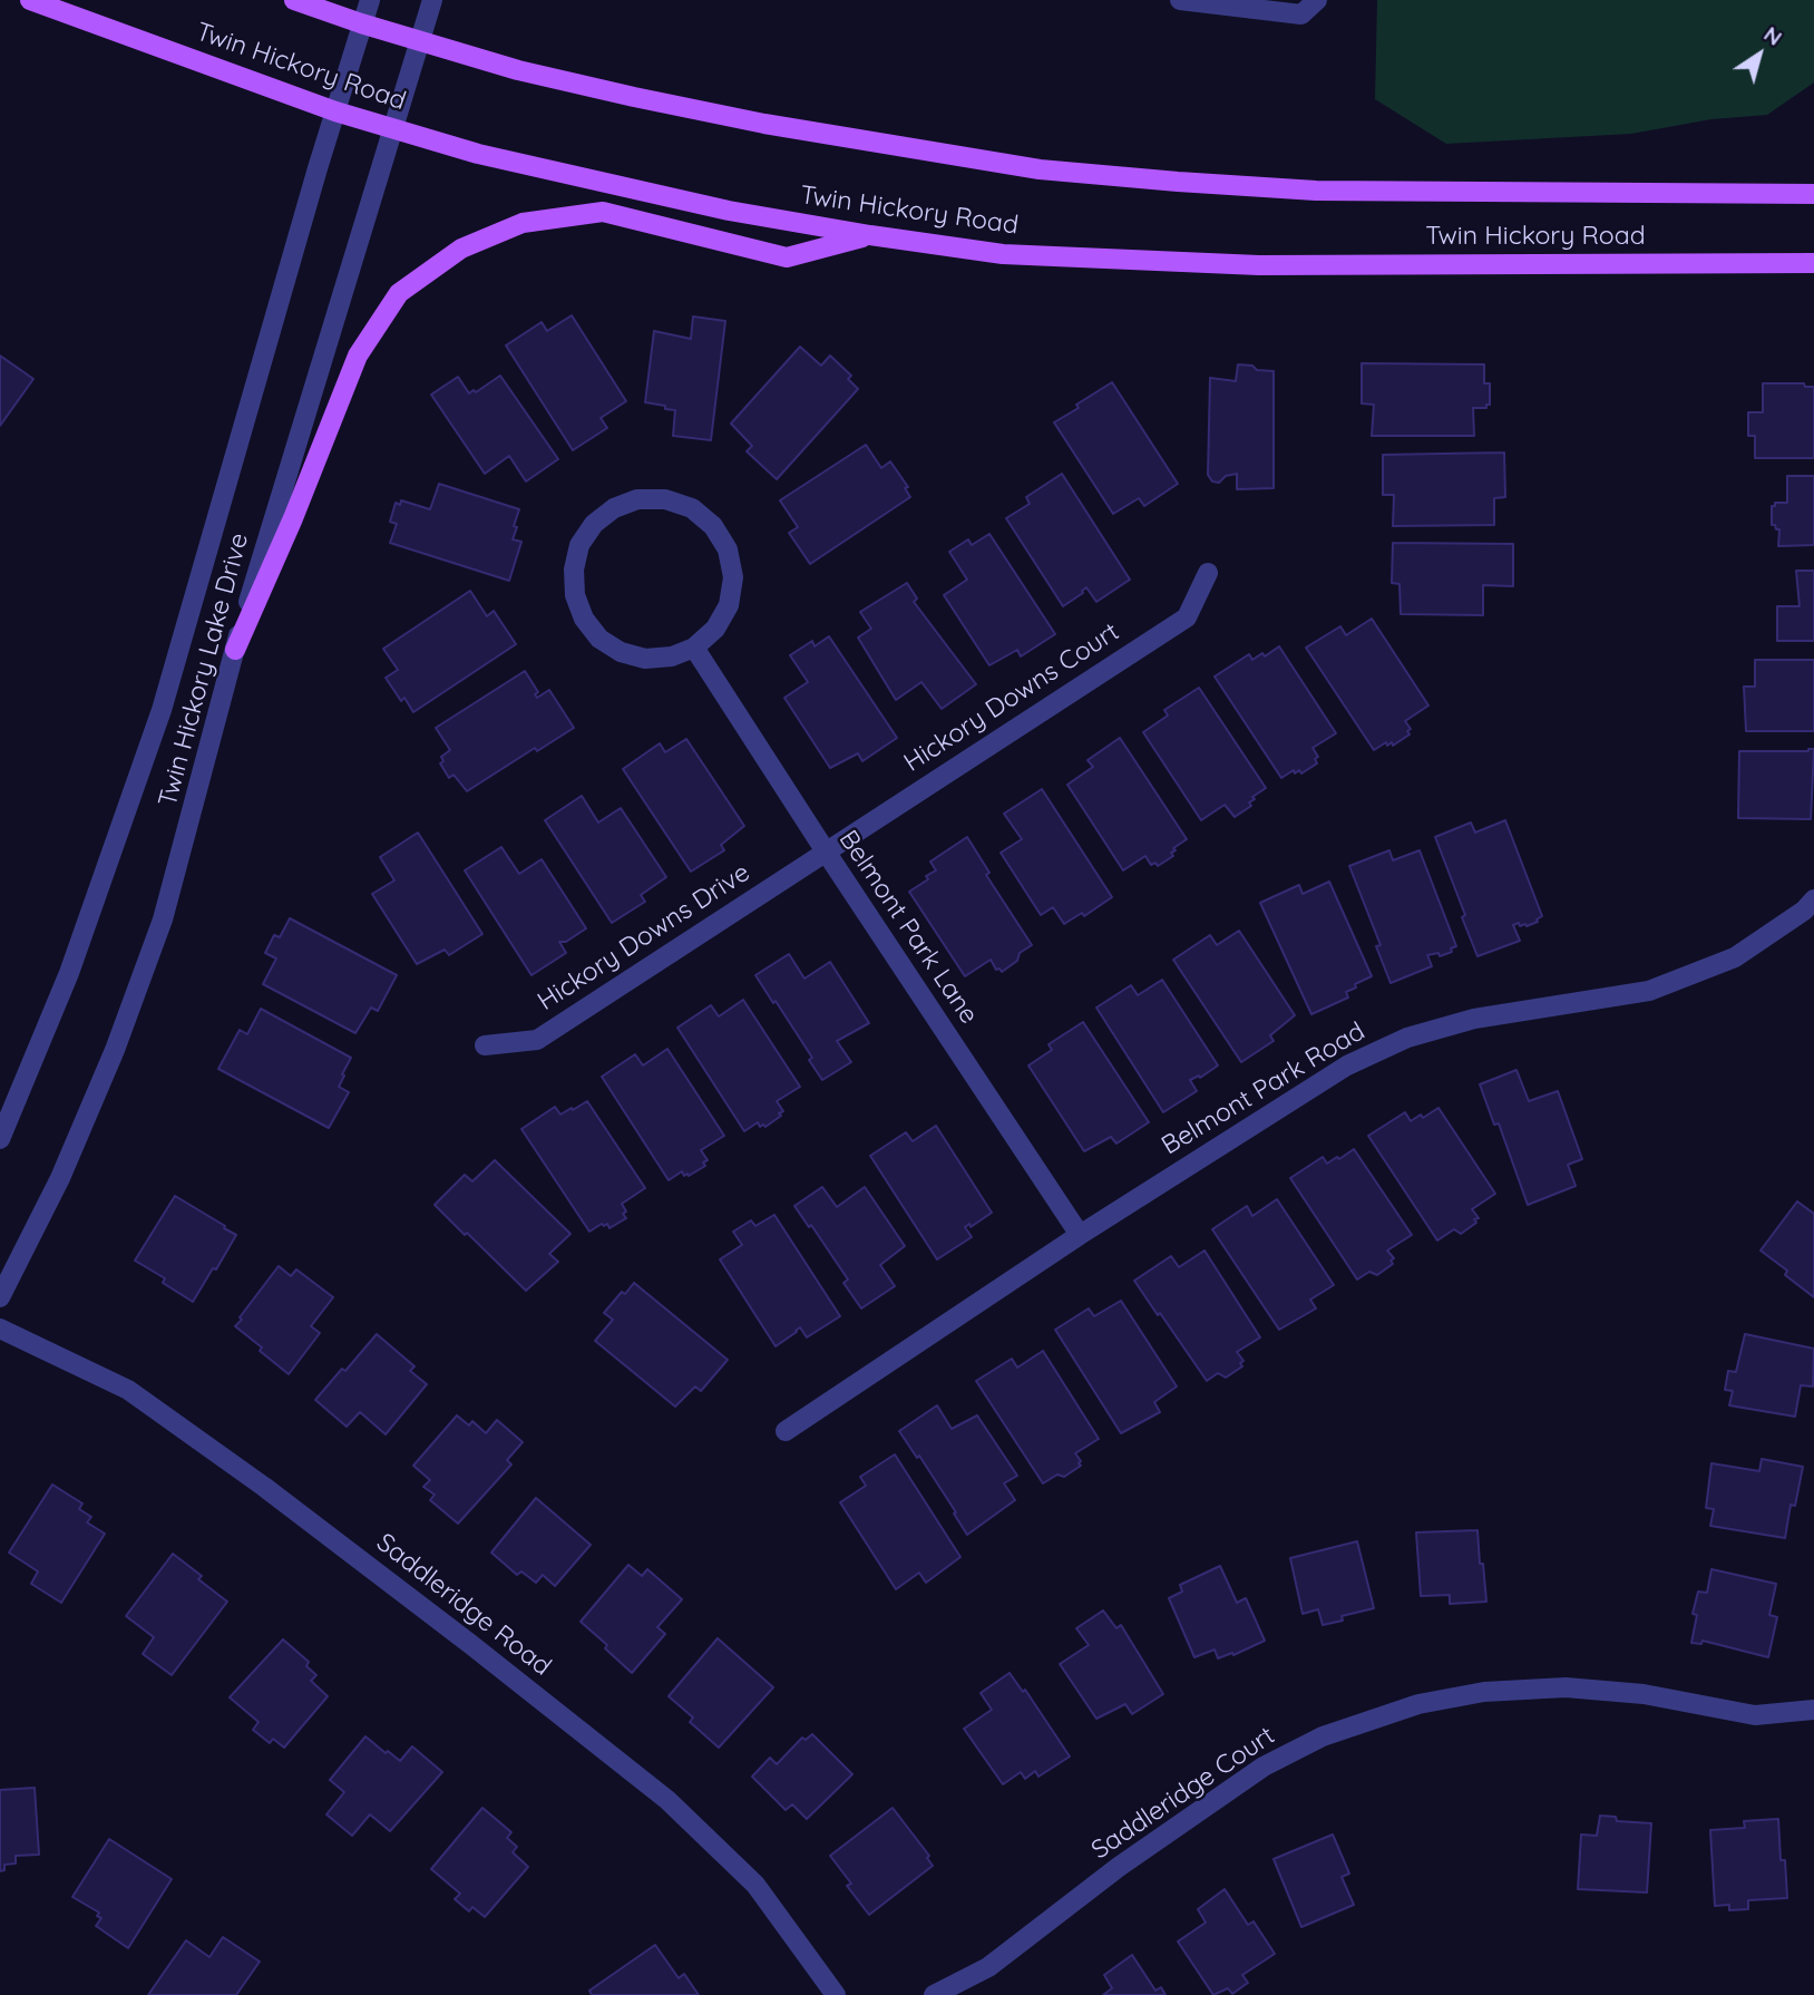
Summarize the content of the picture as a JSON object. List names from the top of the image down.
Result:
{
  "streets": {
    "main road": ["Twin Hickory Road"],
    "street": [
      "Twin Hickory Lake Drive",
      "Hickory Downs Court",
      "Belmont Park Lane",
      "Hickory Downs Drive",
      "Belmont Park Road",
      "Saddleridge Road",
      "Saddleridge Court"
    ]
  },
  "crossings": [
    ["Twin Hickory Road", "Twin Hickory Lake Drive"],
    ["Hickory Downs Court", "Belmont Park Lane"],
    ["Hickory Downs Court", "Hickory Downs Drive"],
    ["Belmont Park Lane", "Hickory Downs Drive"],
    ["Belmont Park Lane", "Belmont Park Road"]
  ],
  "north": "top right"
}
